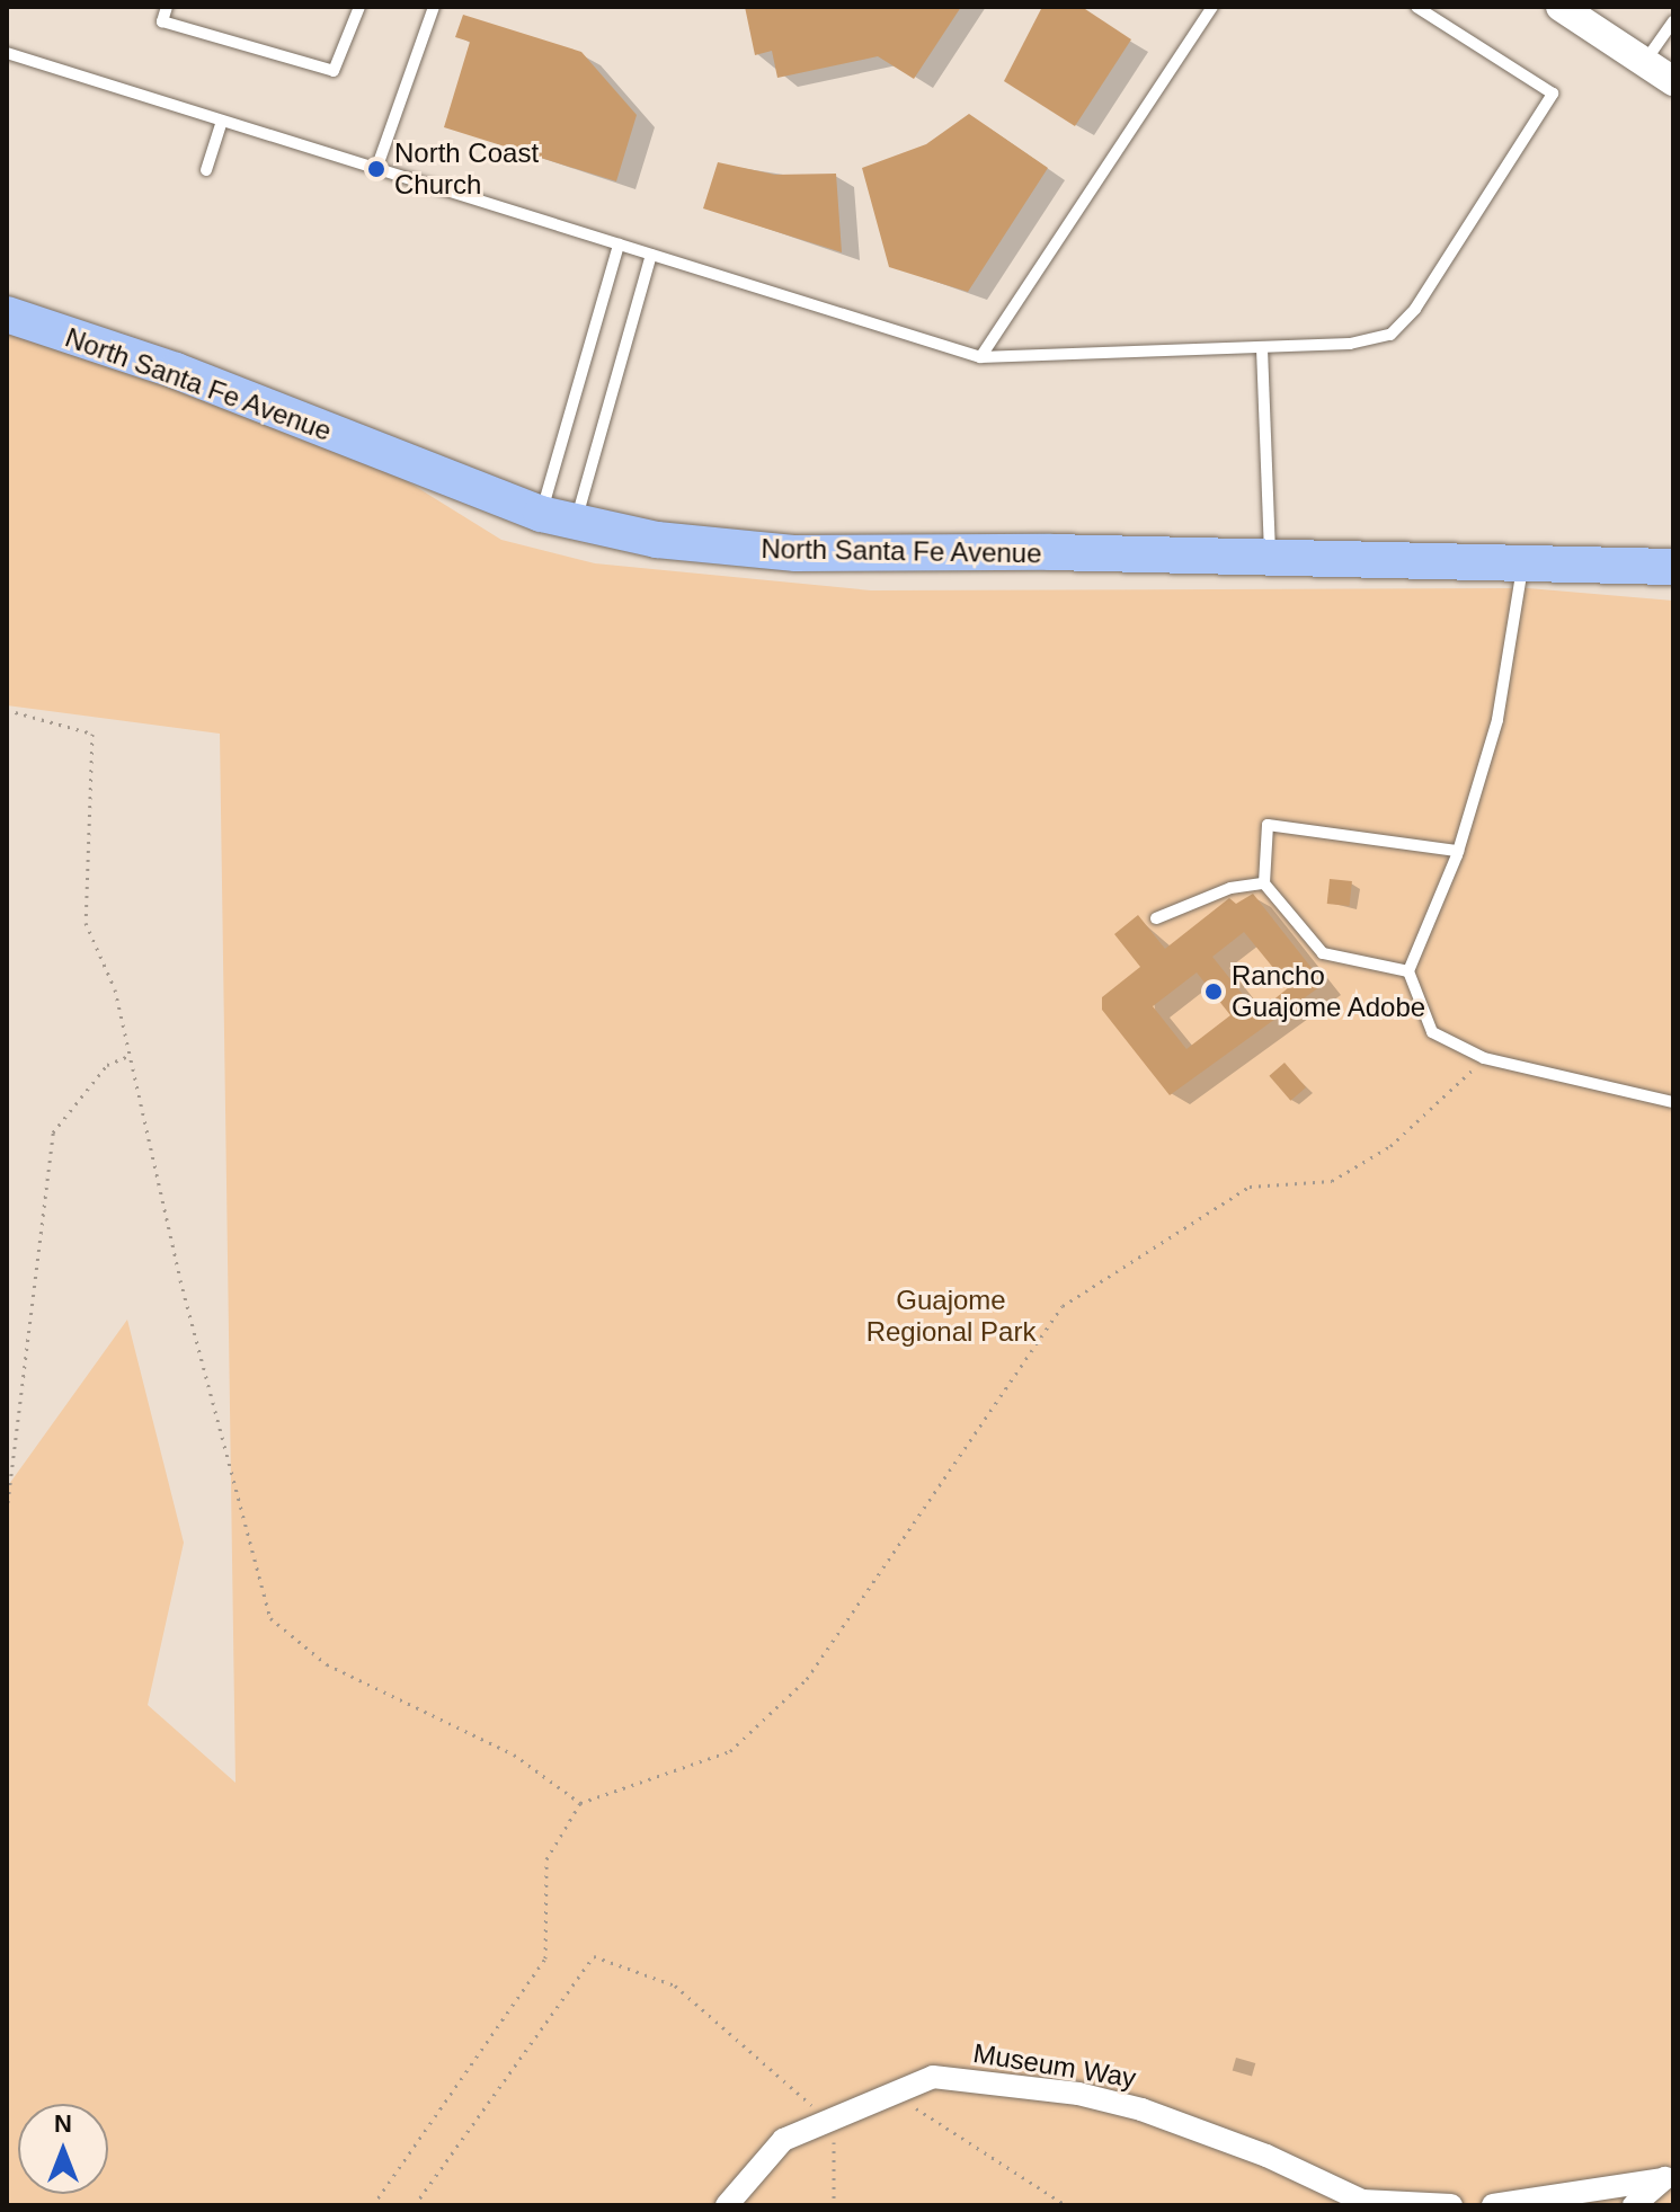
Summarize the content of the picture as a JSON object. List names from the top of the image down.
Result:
{
  "streets": {
    "main road": ["North Santa Fe Avenue"],
    "street": ["Museum Way"]
  },
  "parks": ["Guajome Regional Park"],
  "places": ["North Coast Church", "Rancho Guajome Adobe"],
  "north": "top"
}
